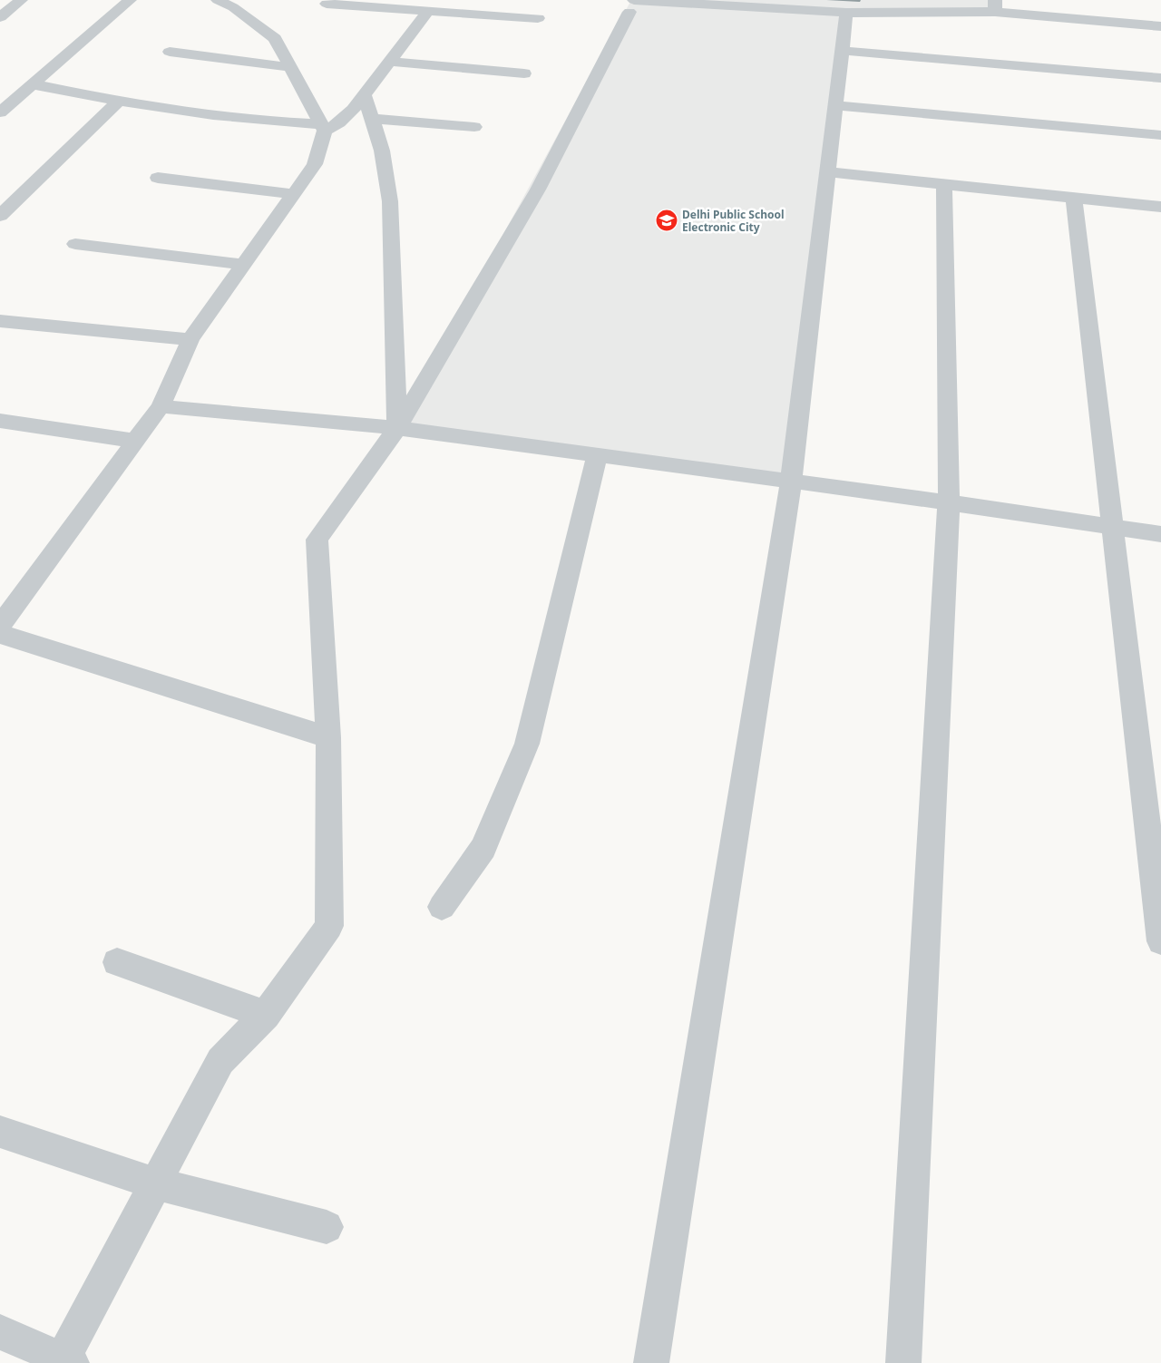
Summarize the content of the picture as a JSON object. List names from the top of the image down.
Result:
{
  "places": {
    "school or university": ["Delhi Public School Electronic City"]
  }
}
